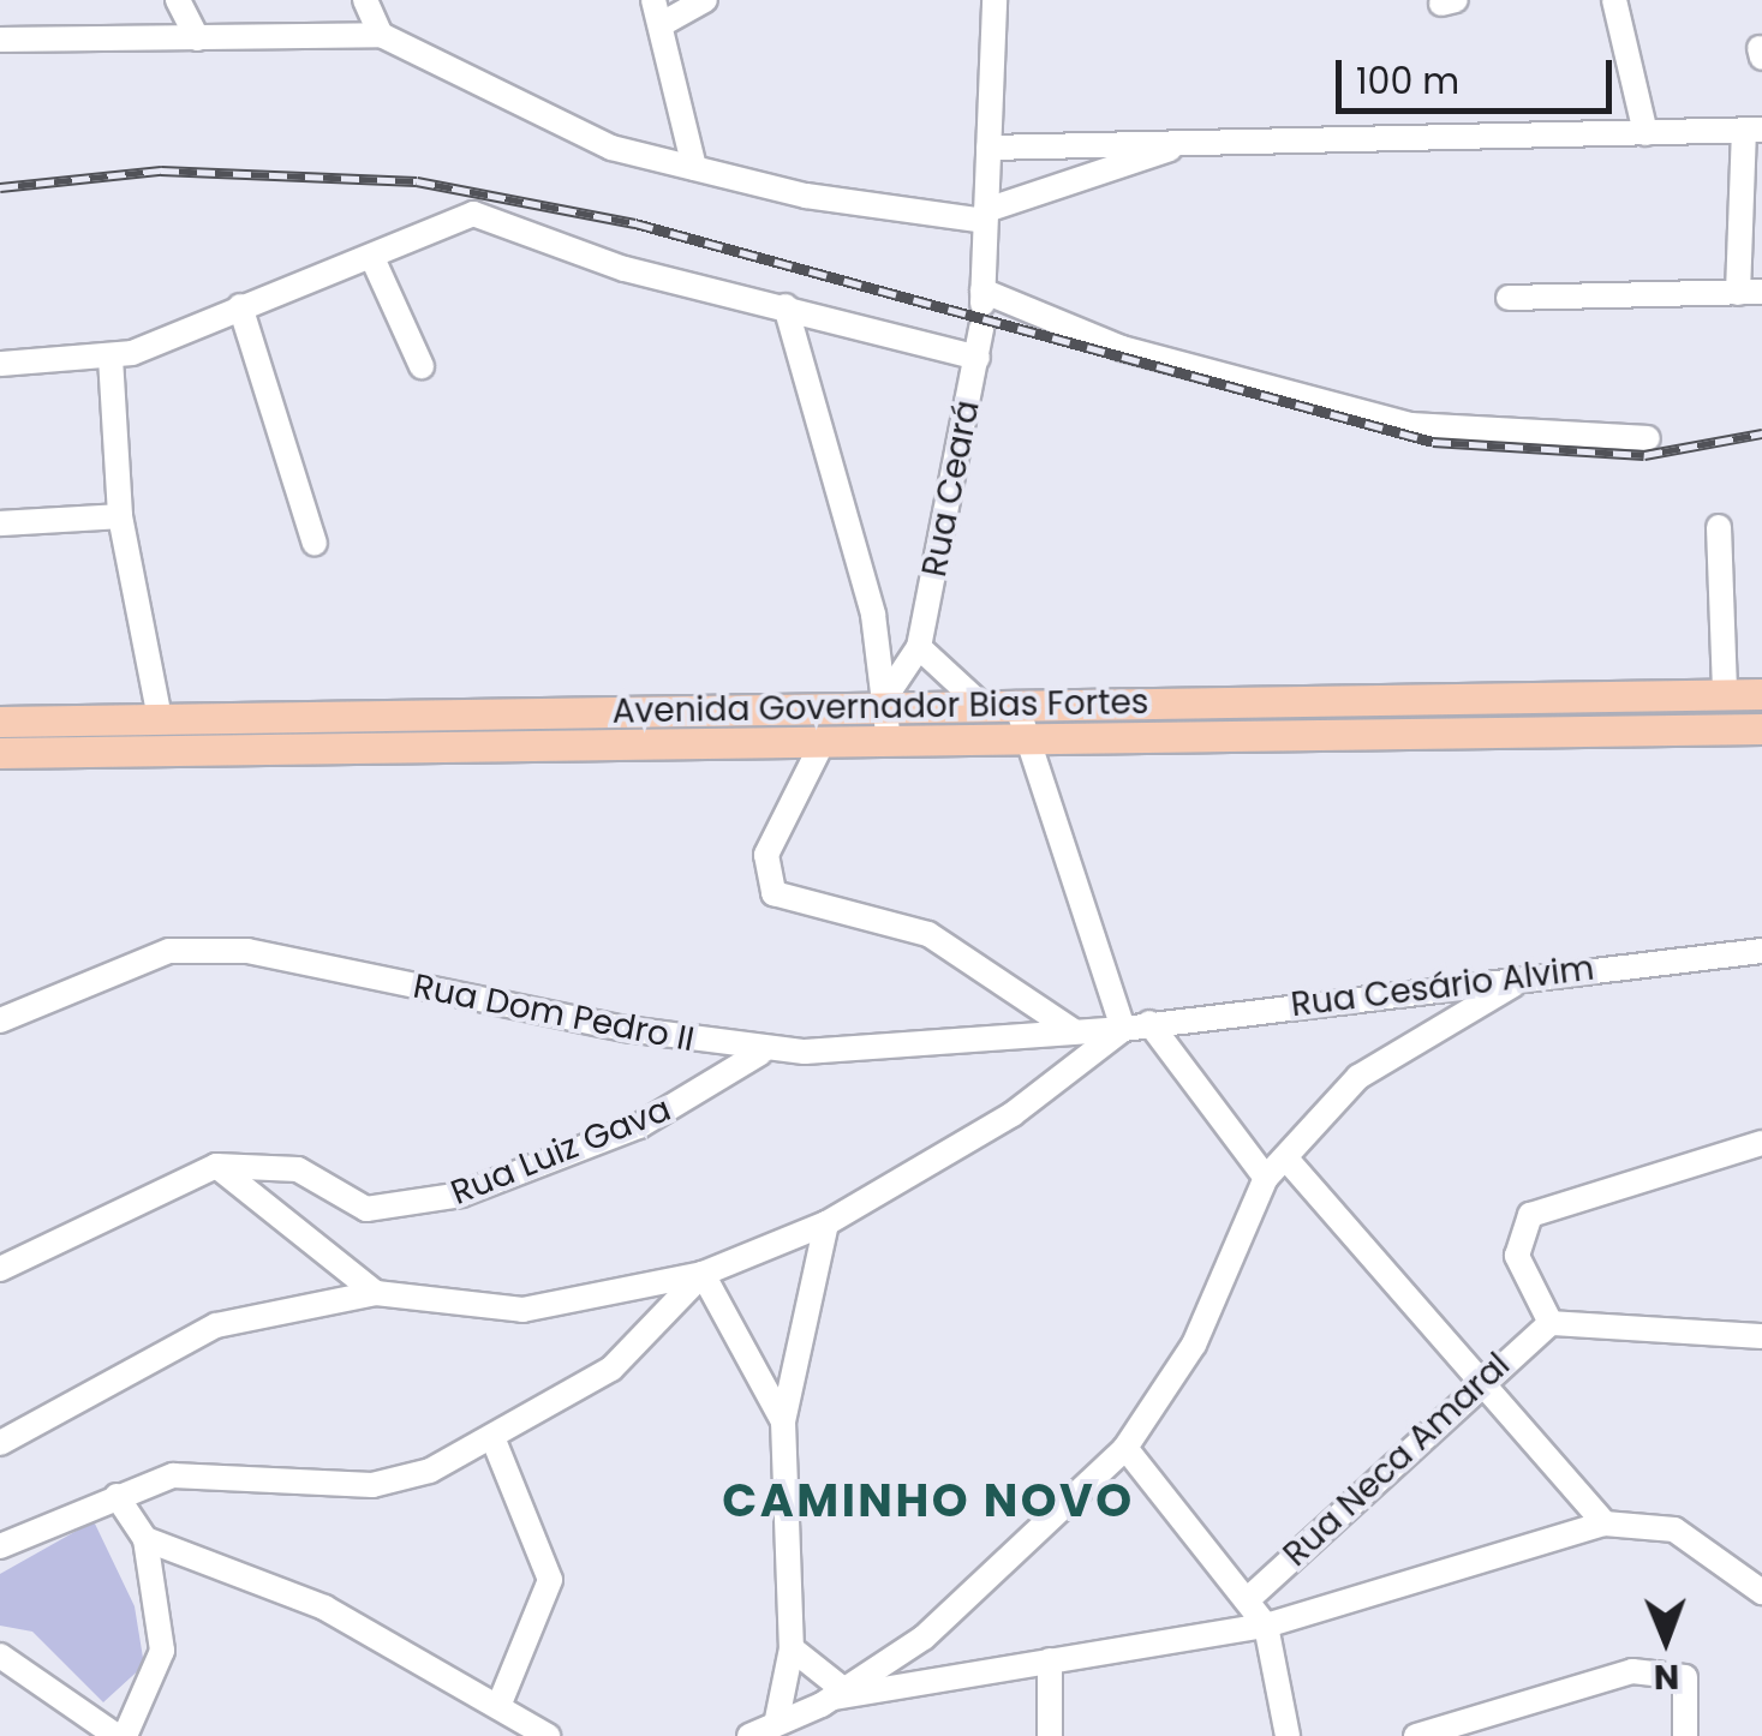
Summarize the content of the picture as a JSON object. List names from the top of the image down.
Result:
{
  "streets": {
    "main road": ["Avenida Governador Bias Fortes"],
    "street": [
      "Rua Ceará",
      "Rua Cesário Alvim",
      "Rua Dom Pedro II",
      "Rua Luiz Gava",
      "Rua Neca Amaral"
    ]
  },
  "crossings": [
    ["Rua Ceará", "Avenida Governador Bias Fortes"],
    ["Rua Cesário Alvim", "Rua Dom Pedro II"],
    ["Rua Dom Pedro II", "Rua Luiz Gava"]
  ],
  "districts": ["CAMINHO NOVO"],
  "scale_bar": "100 m",
  "north": "bottom"
}
